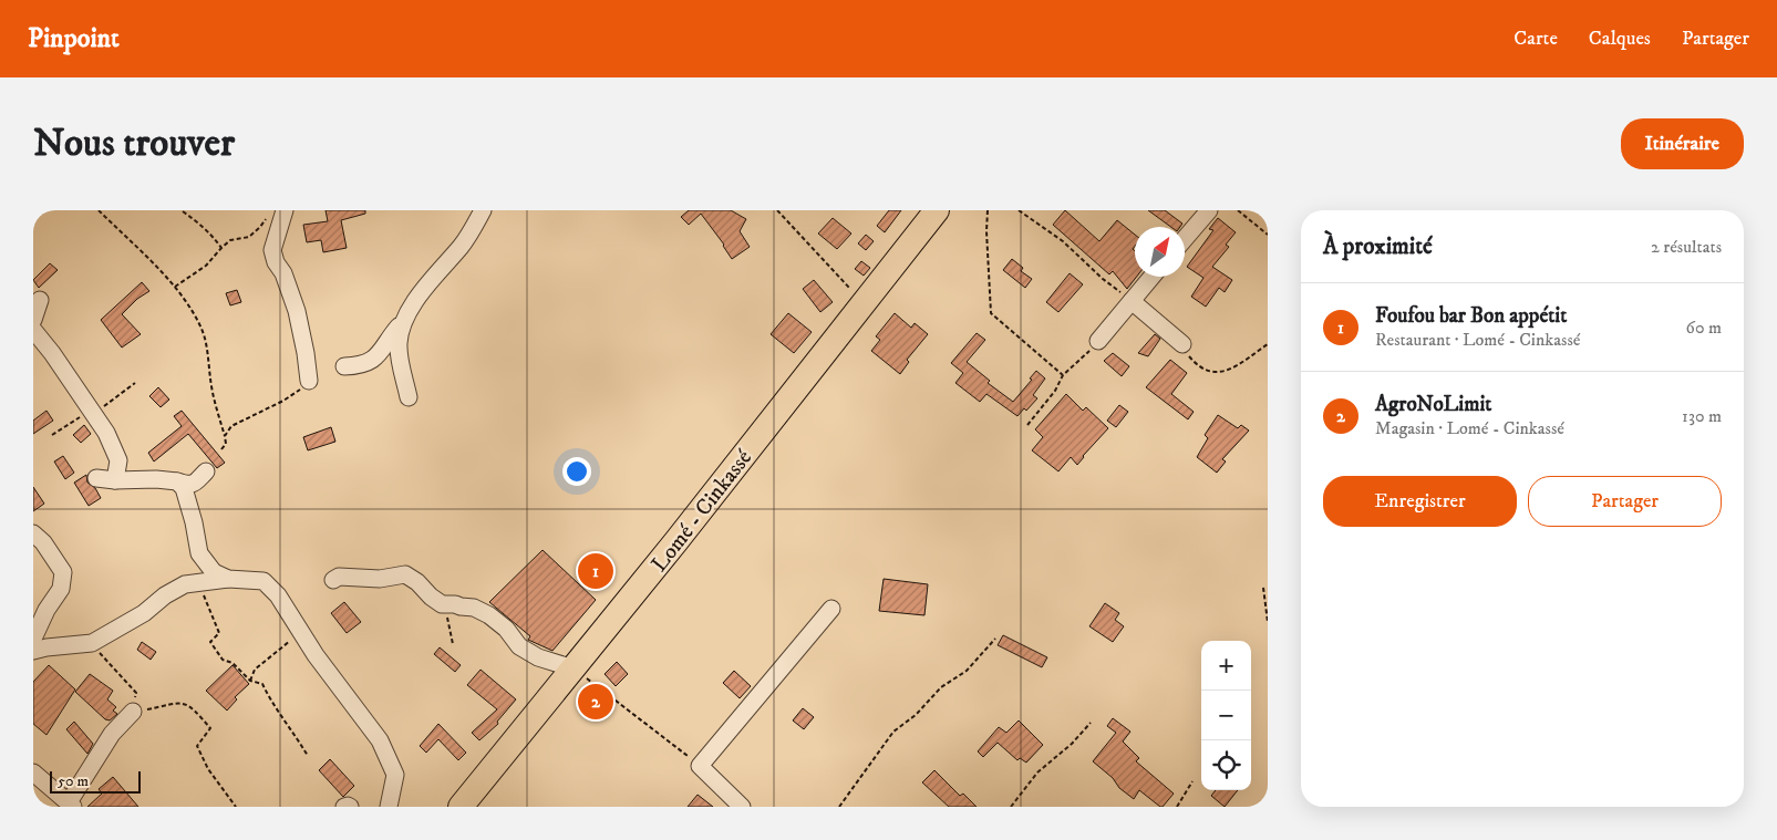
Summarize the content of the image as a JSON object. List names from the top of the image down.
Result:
{
  "streets": {
    "highway": ["Lomé - Cinkassé"]
  },
  "scale_bar": "50 m",
  "north": "top right",
  "page": {
    "header": "Pinpoint",
    "nav": ["Carte", "Calques", "Partager"],
    "buttons": [
      "Itinéraire",
      ["Enregistrer", "Partager"]
    ],
    "title": "Nous trouver",
    "heading": ["À proximité", "2 résultats"],
    "list": [
      {
        "mark": "1",
        "name": "Foufou bar Bon appétit",
        "note": "Restaurant · Lomé - Cinkassé",
        "value": "60 m"
      },
      {
        "mark": "2",
        "name": "AgroNoLimit",
        "note": "Magasin · Lomé - Cinkassé",
        "value": "130 m"
      }
    ],
    "pins": ["1", "2"],
    "map_buttons": ["+", "−"],
    "scale": "50 m"
  }
}
